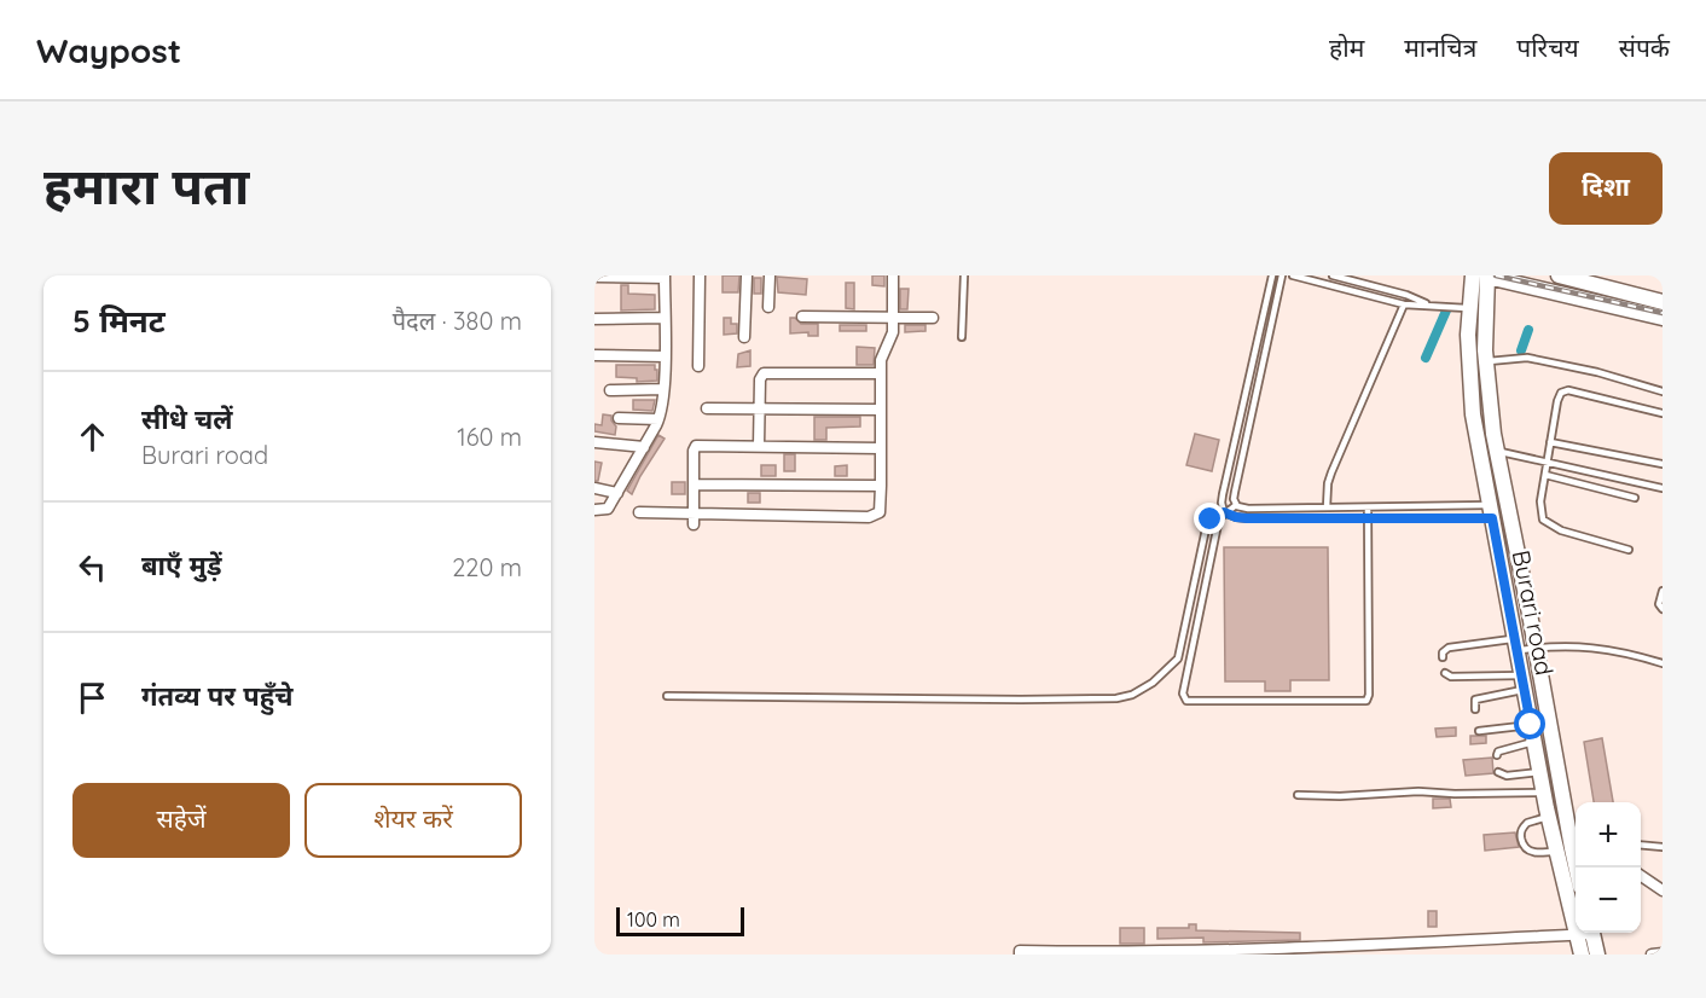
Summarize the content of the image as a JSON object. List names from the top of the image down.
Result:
{
  "streets": {
    "main road": ["Burari road"]
  },
  "scale_bar": "100 m",
  "page": {
    "header": "Waypost",
    "nav": [
      "होम",
      "मानचित्र",
      "परिचय",
      "संपर्क"
    ],
    "buttons": [
      "दिशा",
      ["सहेजें", "शेयर करें"]
    ],
    "title": "हमारा पता",
    "heading": ["5 मिनट", "पैदल · 380 m"],
    "list": [
      ["सीधे चलें", "Burari road", "160 m"],
      ["बाएँ मुड़ें", "220 m"],
      "गंतव्य पर पहुँचे"
    ],
    "map_buttons": ["+", "−"],
    "scale": "100 m"
  }
}
